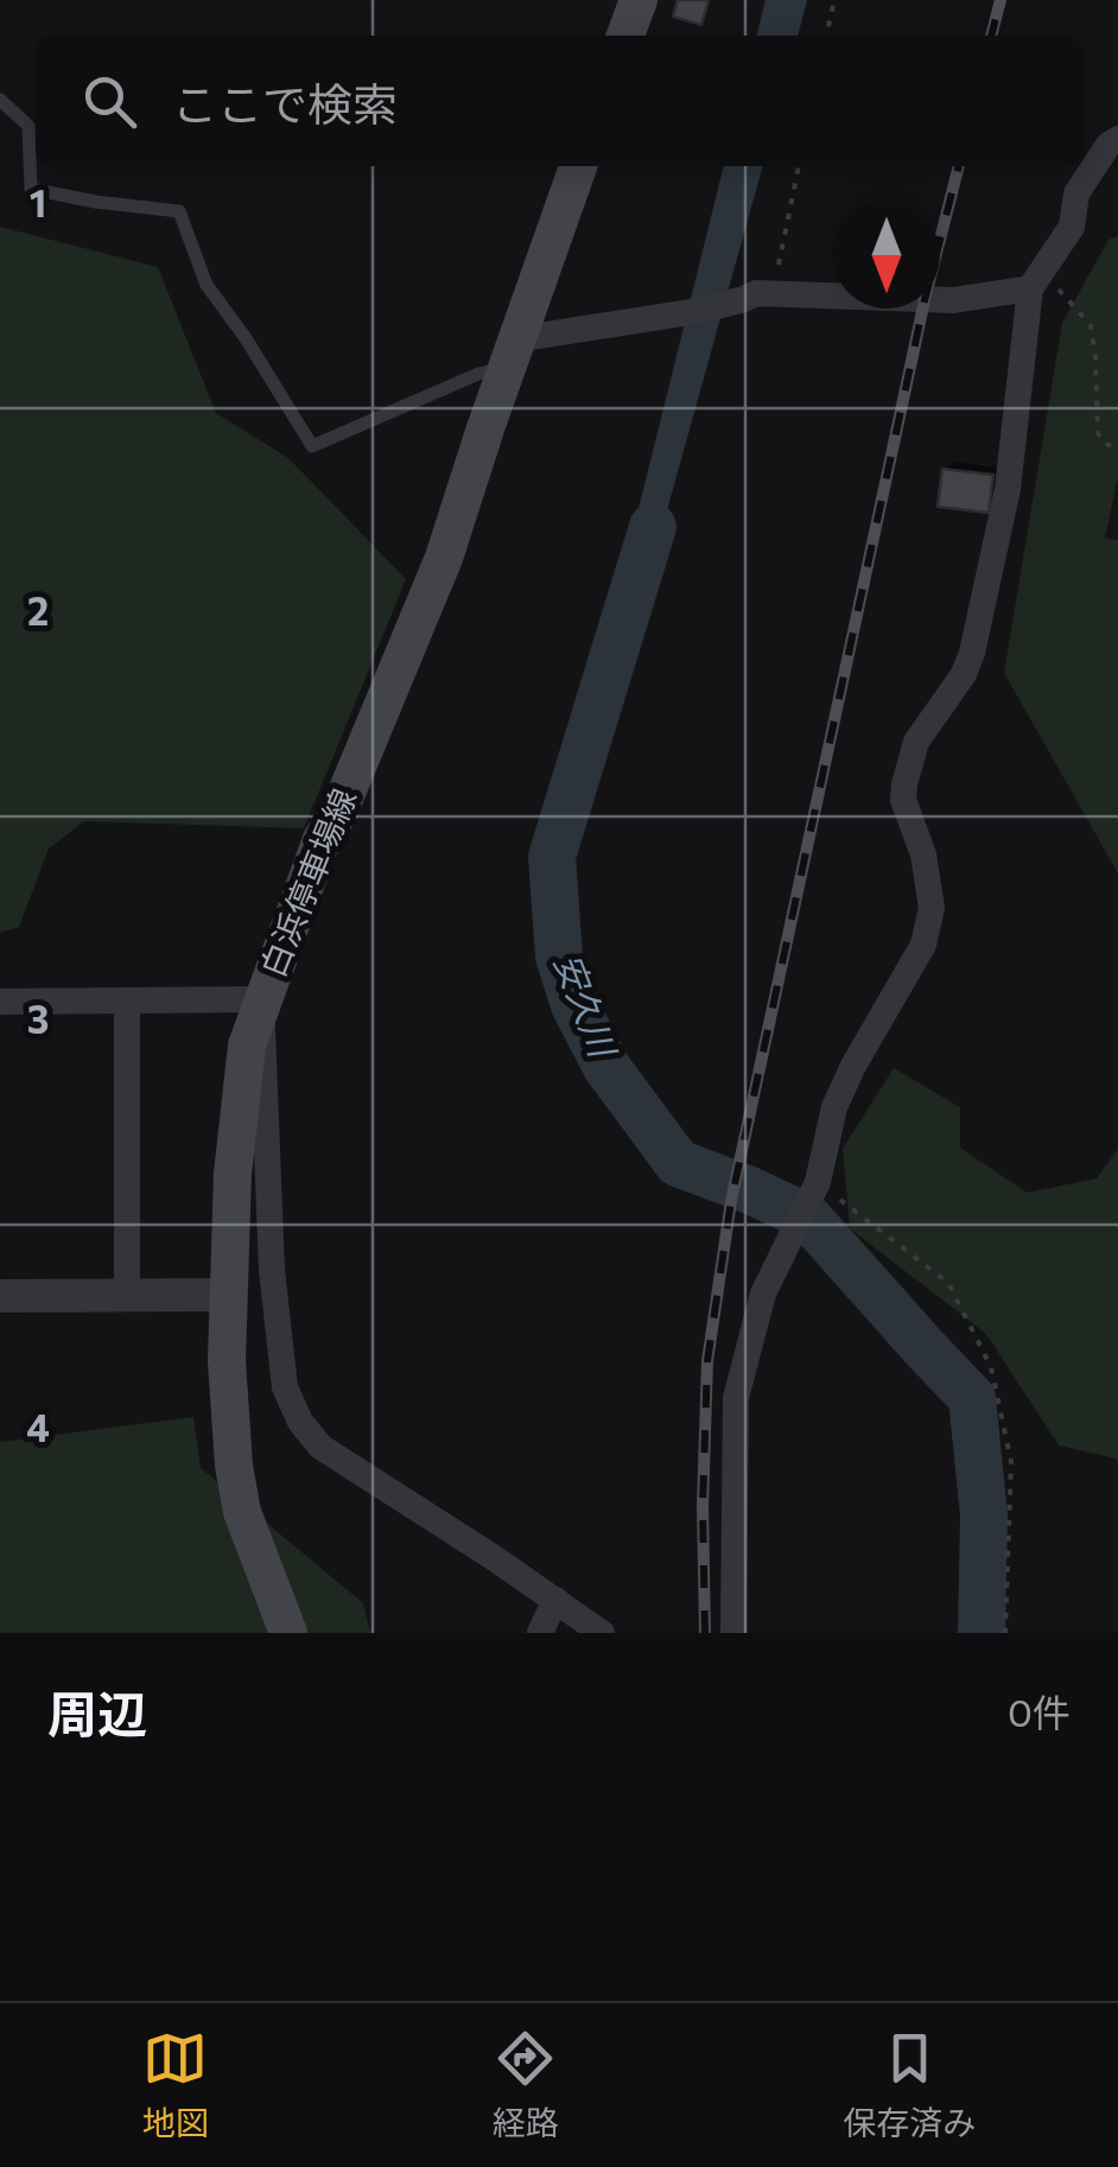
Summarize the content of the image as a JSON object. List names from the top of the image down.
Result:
{
  "streets": {
    "main road": ["白浜停車場線"]
  },
  "water": ["安久川"],
  "north": "bottom",
  "page": {
    "search": "ここで検索",
    "heading": ["周辺", "0件"],
    "nav": ["地図", "経路", "保存済み"]
  },
  "grid": {
    "rows": [
      "1",
      "2",
      "3",
      "4"
    ]
  }
}
